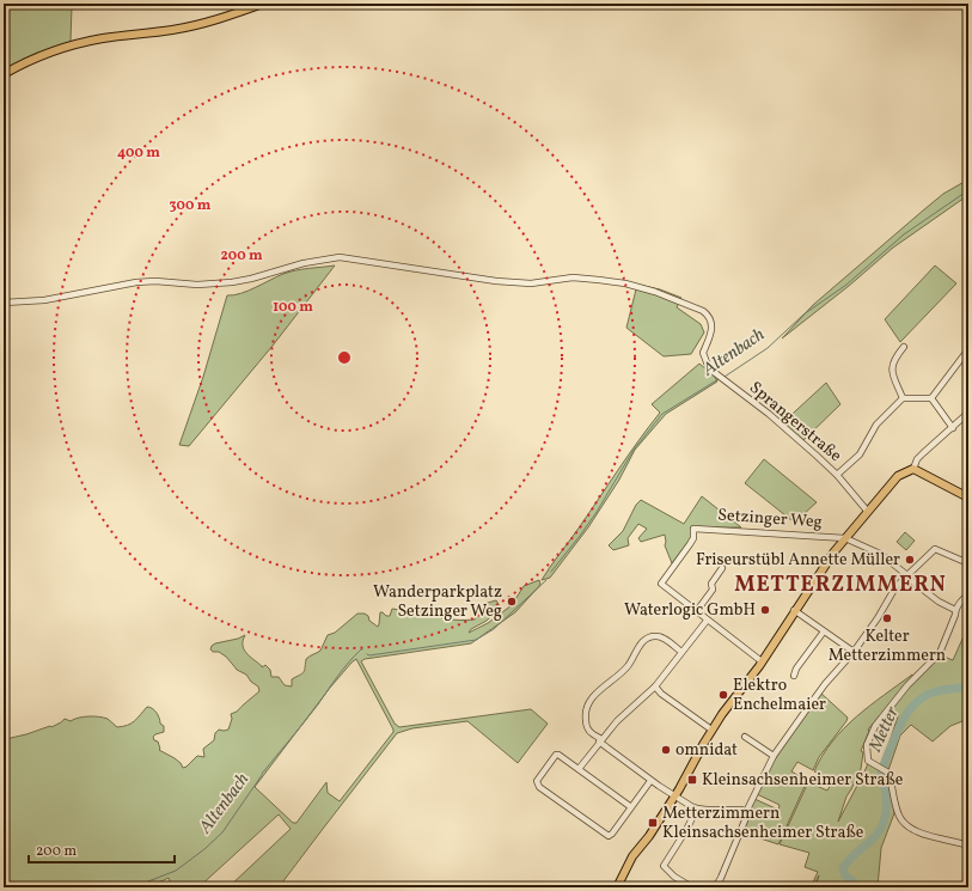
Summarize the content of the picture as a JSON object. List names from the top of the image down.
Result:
{
  "streets": {
    "street": ["Sprangerstraße", "Setzinger Weg"]
  },
  "districts": ["METTERZIMMERN"],
  "water": ["Altenbach", "Metter"],
  "places": {
    "other": [
      "Friseurstübl Annette Müller",
      "Wanderparkplatz Setzinger Weg",
      "Waterlogic GmbH",
      "Kelter Metterzimmern",
      "Elektro Enchelmaier",
      "omnidat"
    ],
    "transit": ["Kleinsachsenheimer Straße", "Metterzimmern Kleinsachsenheimer Straße"]
  },
  "scale_bar": "200 m",
  "rings": [
    "400 m",
    "300 m",
    "200 m",
    "100 m"
  ]
}
